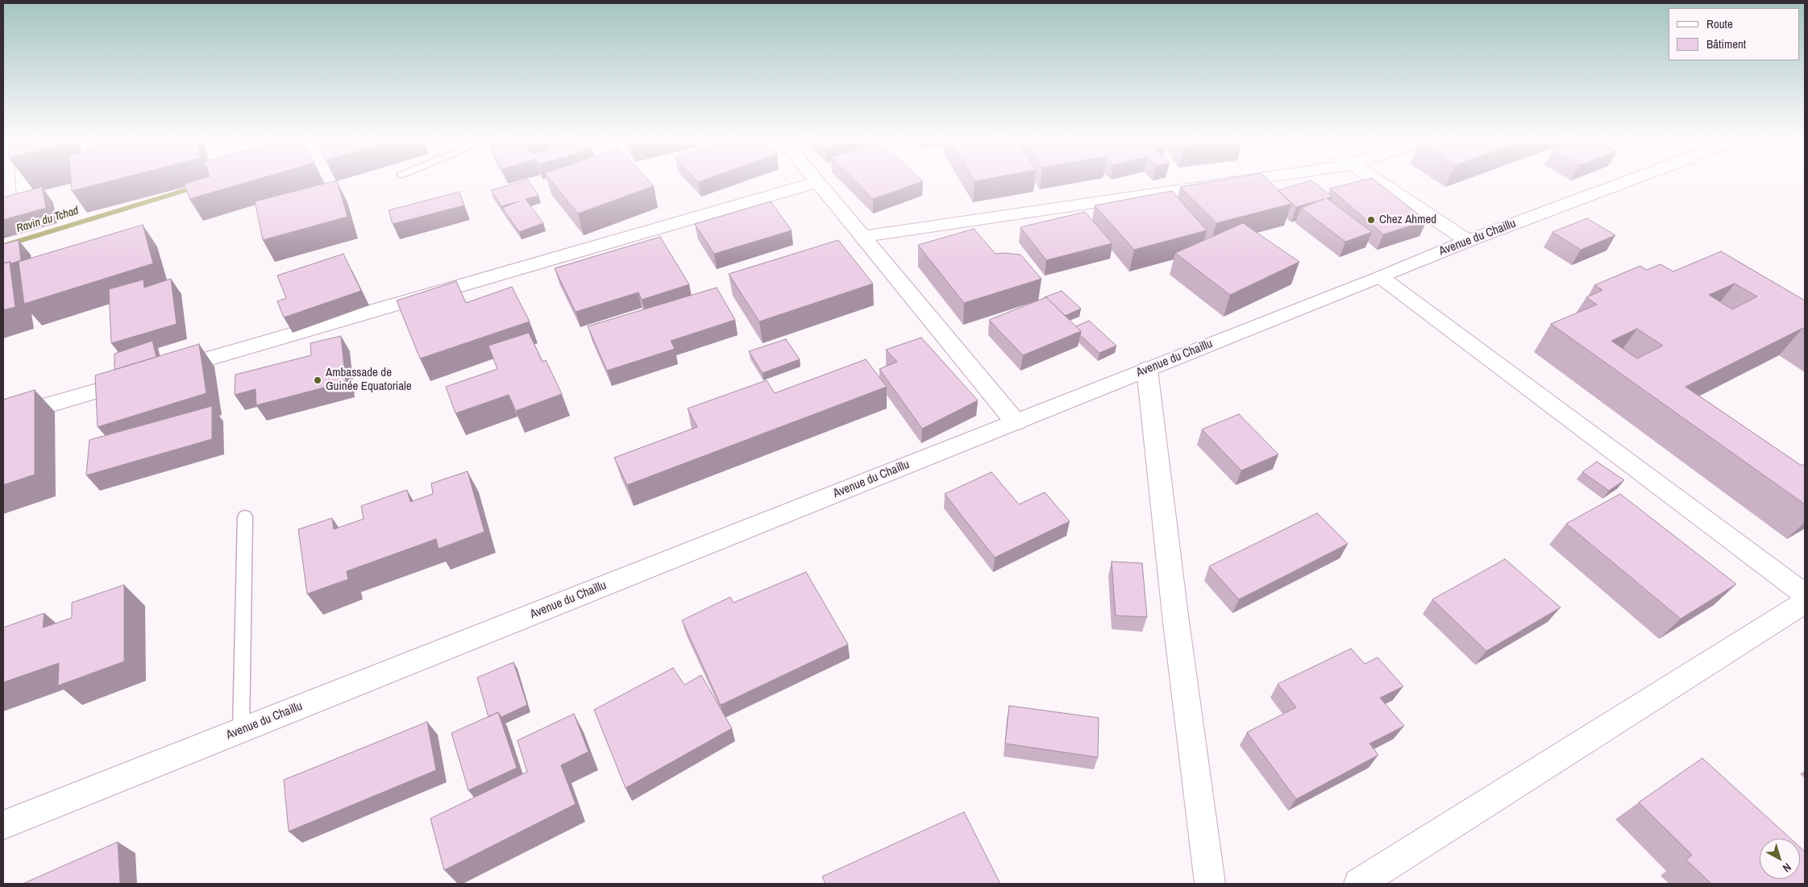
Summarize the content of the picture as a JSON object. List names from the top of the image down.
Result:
{
  "streets": {
    "street": ["Avenue du Chaillu"]
  },
  "water": ["Ravin du Tchad"],
  "places": ["Chez Ahmed", "Ambassade de Guinée Equatoriale"],
  "legend": ["Route", "Bâtiment"],
  "north": "bottom right"
}
